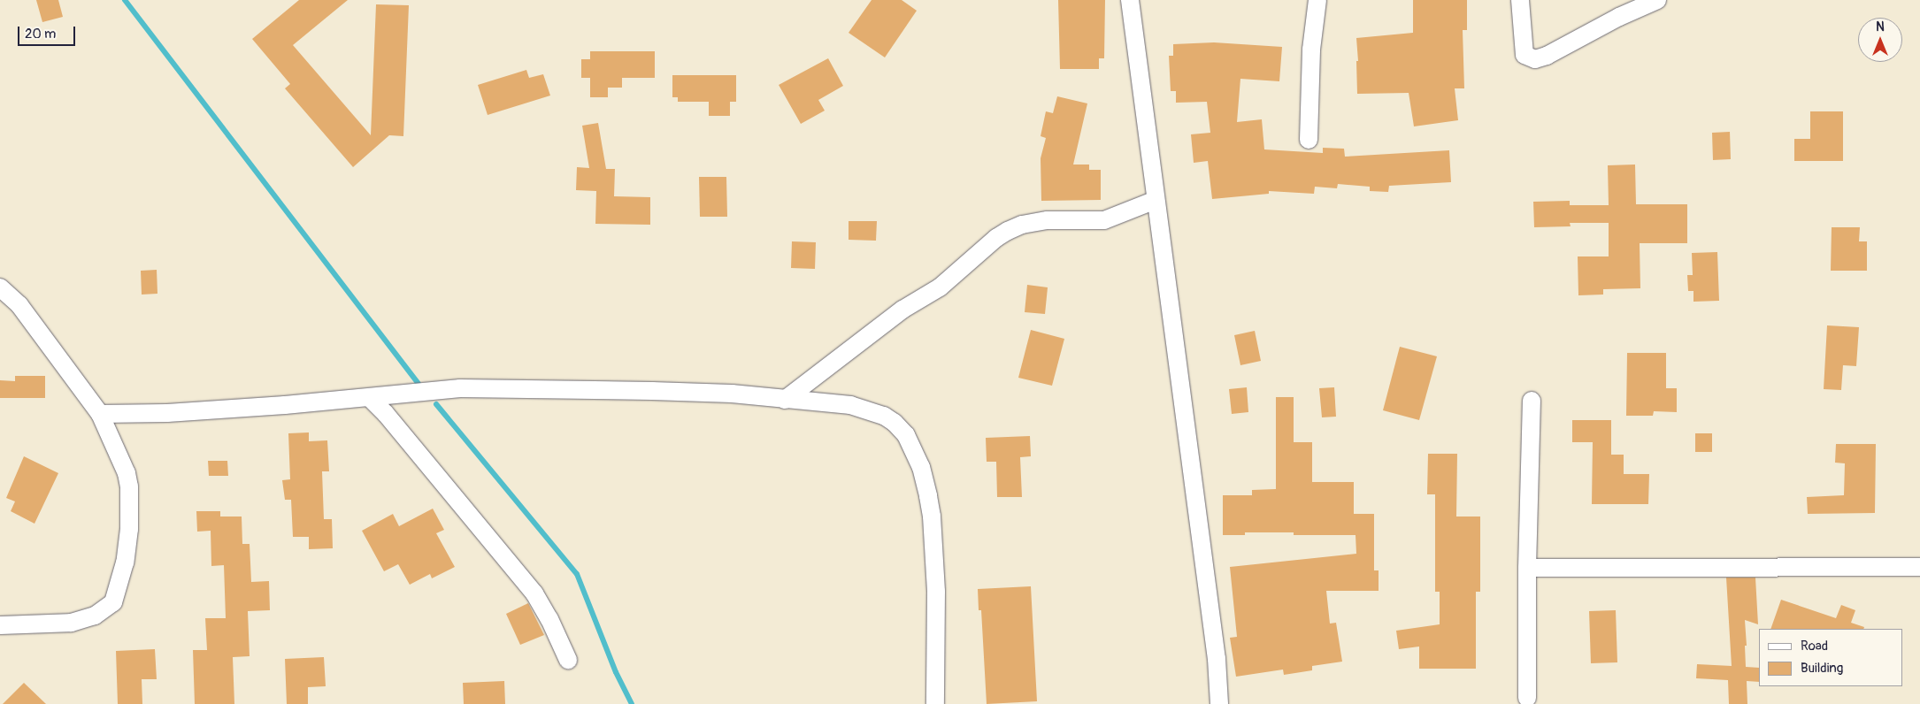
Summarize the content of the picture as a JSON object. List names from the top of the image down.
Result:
{
  "legend": ["Road", "Building"],
  "scale_bar": "20 m",
  "north": "top"
}
